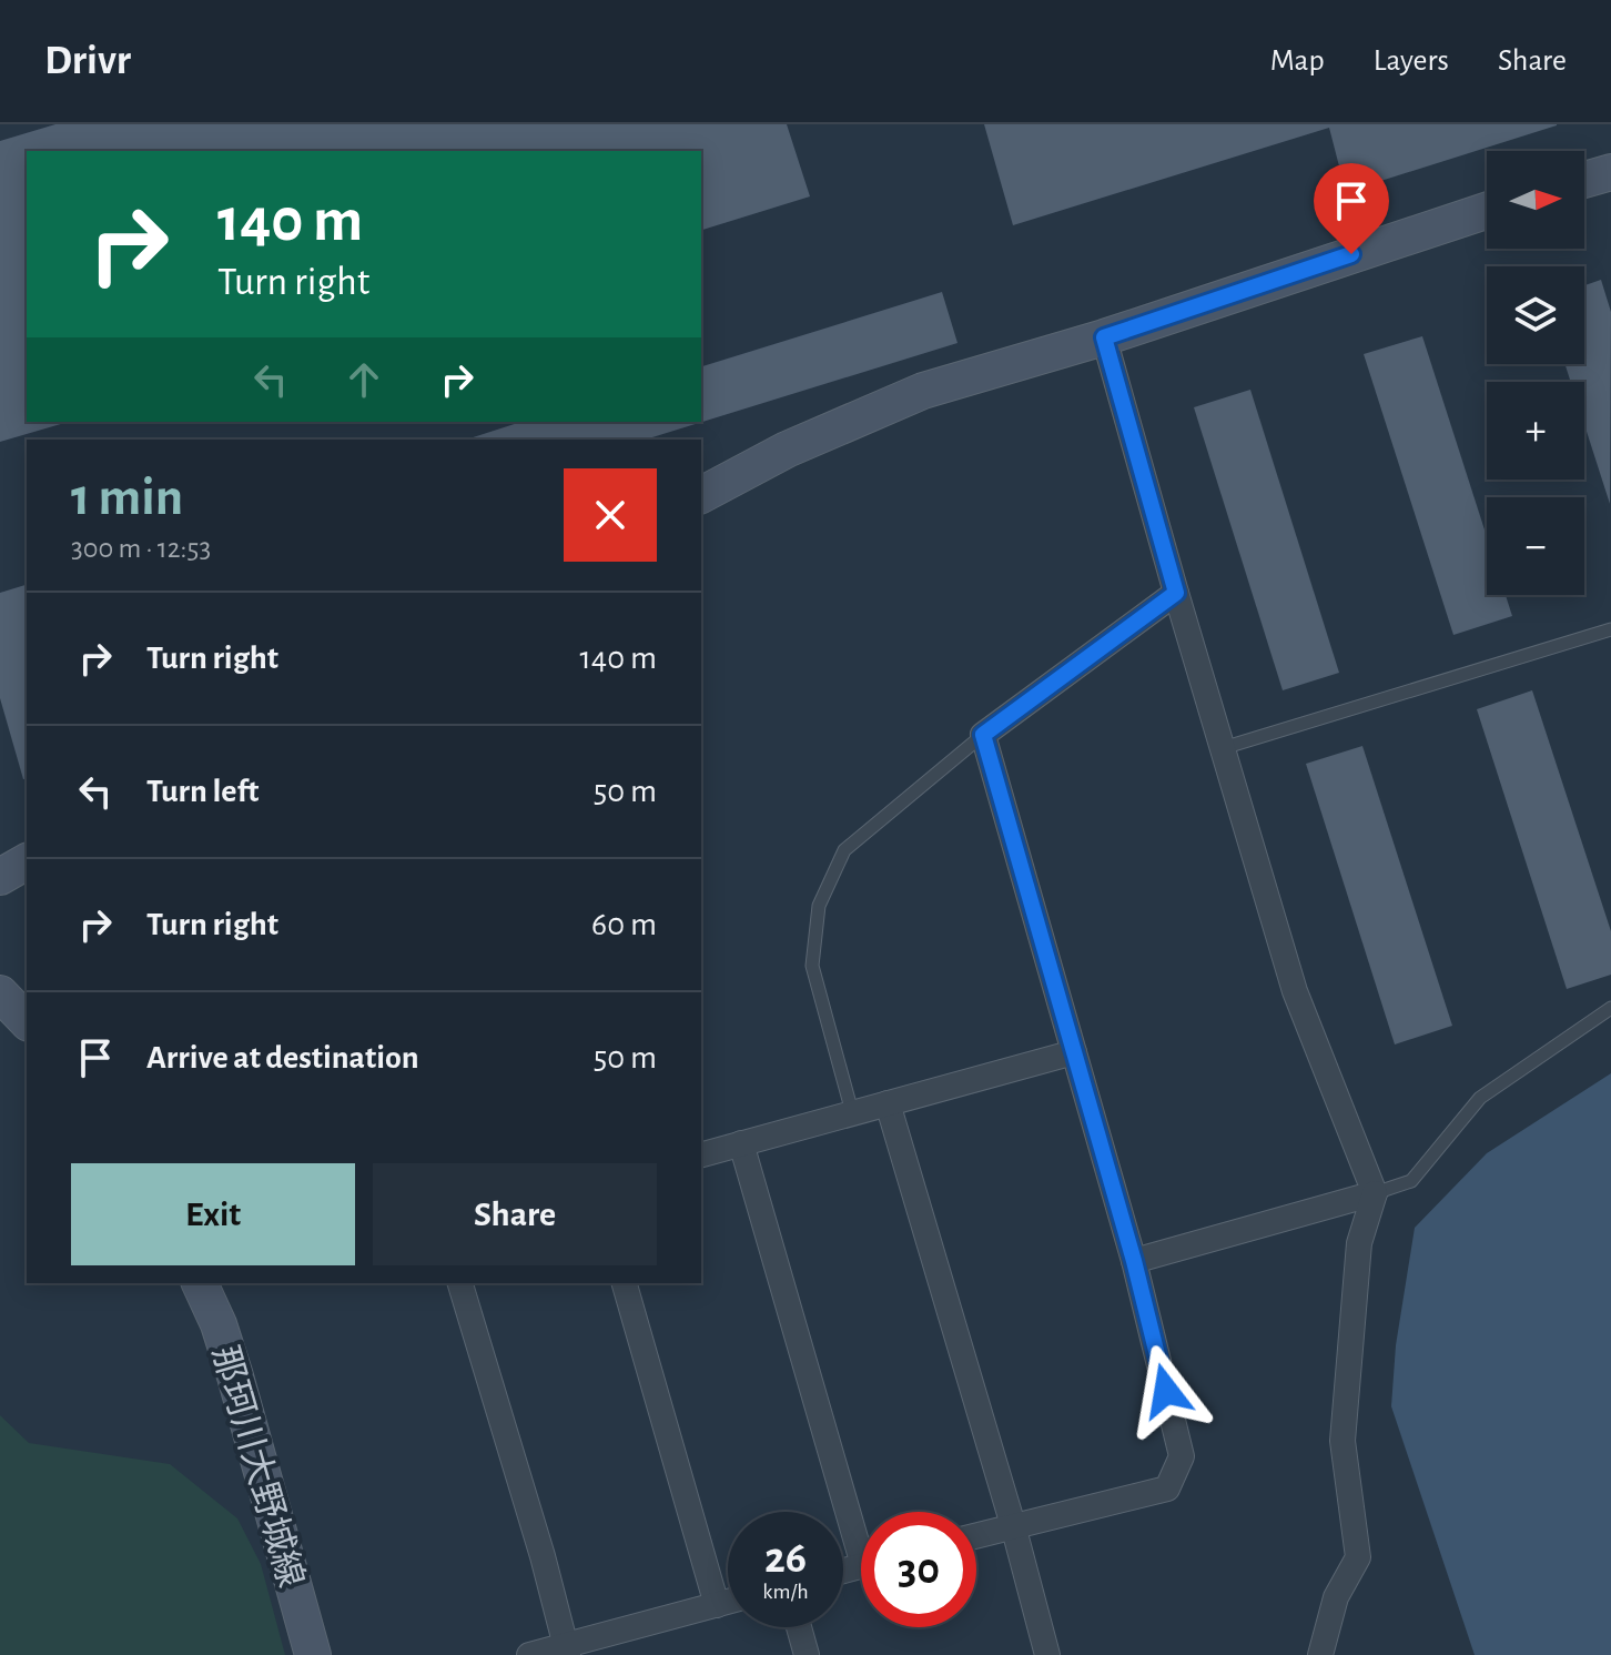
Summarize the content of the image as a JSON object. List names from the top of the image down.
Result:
{
  "streets": {
    "street": ["那珂川大野城線"]
  },
  "north": "right",
  "page": {
    "header": "Drivr",
    "nav": ["Map", "Layers", "Share"],
    "map_buttons": ["+", "−"],
    "turn": ["140 m", "Turn right"],
    "heading": ["1 min", "300 m · 12:53"],
    "list": [
      {
        "name": "Turn right",
        "value": "140 m"
      },
      {
        "name": "Turn left",
        "value": "50 m"
      },
      {
        "name": "Turn right",
        "value": "60 m"
      },
      {
        "name": "Arrive at destination",
        "value": "50 m"
      }
    ],
    "buttons": ["Exit", "Share"],
    "speed": "26 km/h",
    "limit": "30"
  }
}
